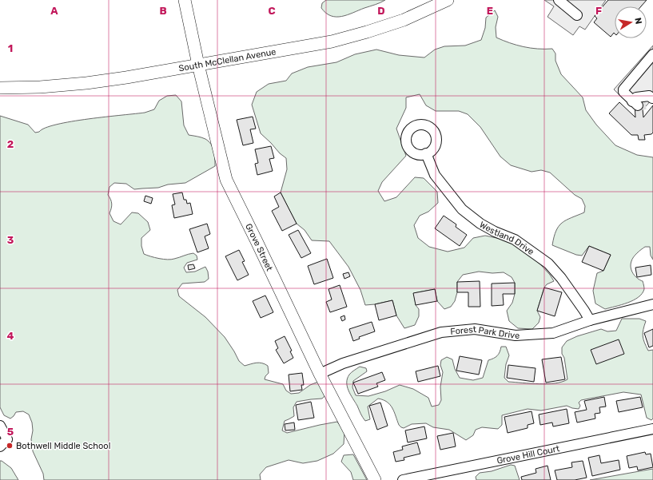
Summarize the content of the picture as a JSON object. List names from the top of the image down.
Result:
{
  "streets": {
    "main road": ["South McClellan Avenue", "Grove Street"],
    "street": ["Westland Drive", "Forest Park Drive", "Grove Hill Court"]
  },
  "crossings": [
    ["South McClellan Avenue", "Grove Street"],
    ["Westland Drive", "Forest Park Drive"],
    ["Grove Street", "Forest Park Drive"]
  ],
  "places": ["Bothwell Middle School"],
  "north": "right",
  "grid": {
    "columns": [
      "A",
      "B",
      "C",
      "D",
      "E",
      "F"
    ],
    "rows": [
      "1",
      "2",
      "3",
      "4",
      "5"
    ]
  }
}
